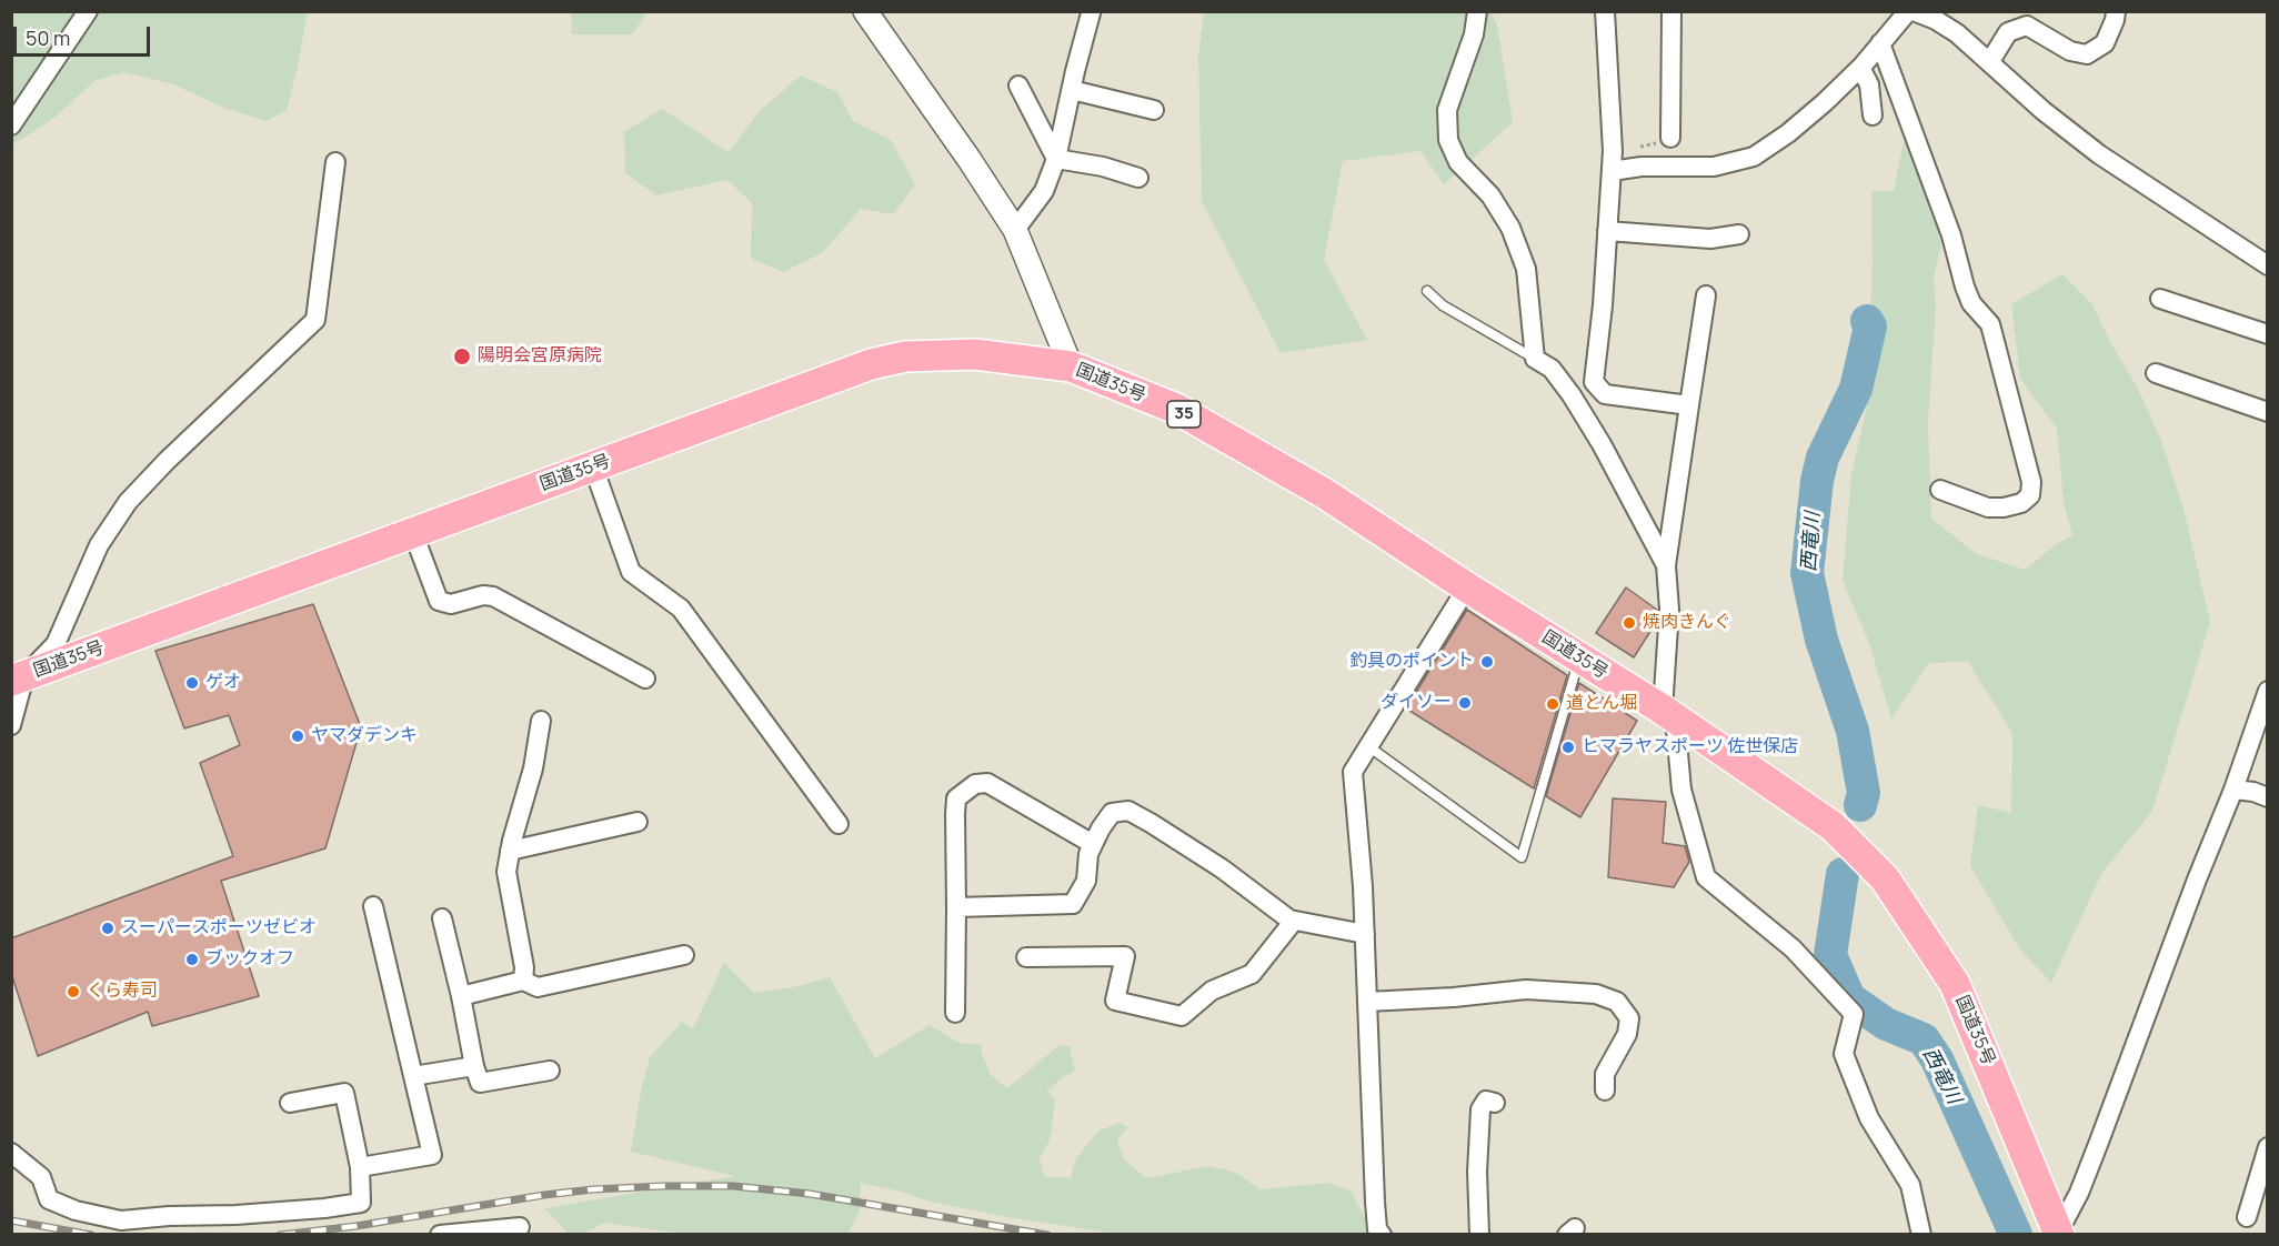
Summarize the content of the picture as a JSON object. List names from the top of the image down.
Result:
{
  "streets": {
    "highway": ["国道35号", "35"]
  },
  "water": ["西竜川"],
  "places": [
    "陽明会宮原病院",
    "焼肉きんぐ",
    "釣具のポイント",
    "ゲオ",
    "ダイソー",
    "道とん堀",
    "ヤマダデンキ",
    "ヒマラヤスポーツ 佐世保店",
    "スーパースポーツゼビオ",
    "ブックオフ",
    "くら寿司"
  ],
  "scale_bar": "50 m"
}
